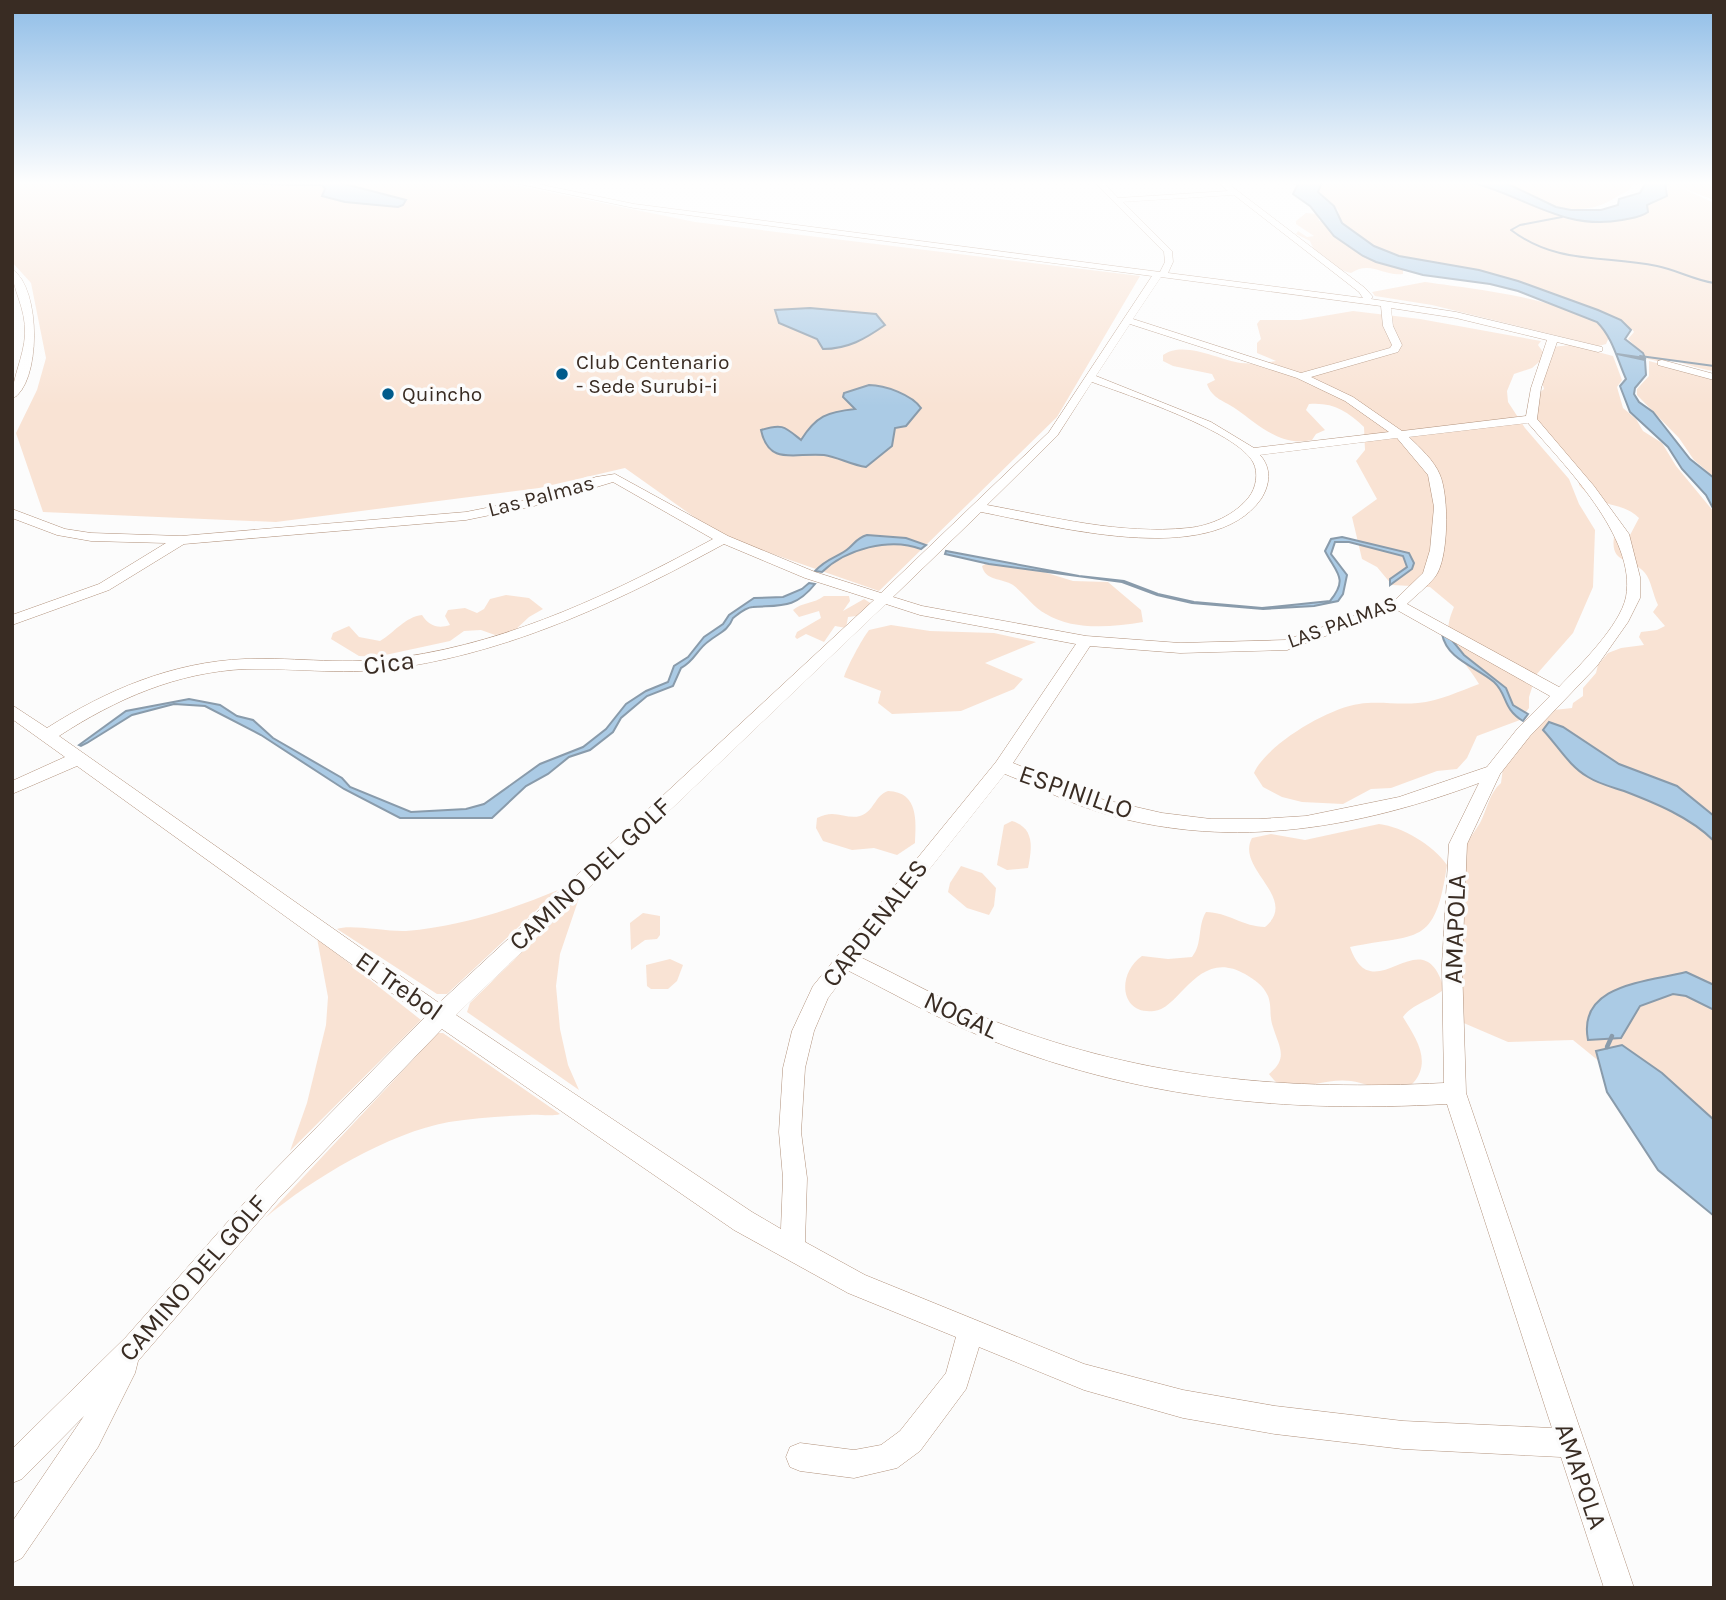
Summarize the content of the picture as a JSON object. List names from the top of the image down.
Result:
{
  "streets": {
    "street": [
      "Las Palmas",
      "LAS PALMAS",
      "Cica",
      "ESPINILLO",
      "CAMINO DEL GOLF",
      "CARDENALES",
      "AMAPOLA",
      "El Trebol",
      "NOGAL"
    ]
  },
  "crossings": [
    ["Las Palmas", "LAS PALMAS"],
    ["Las Palmas", "Cica"],
    ["Las Palmas", "CAMINO DEL GOLF"],
    ["Las Palmas", "CARDENALES"],
    ["LAS PALMAS", "CAMINO DEL GOLF"],
    ["LAS PALMAS", "CARDENALES"],
    ["Cica", "El Trebol"],
    ["ESPINILLO", "CARDENALES"],
    ["ESPINILLO", "AMAPOLA"],
    ["CAMINO DEL GOLF", "El Trebol"],
    ["CARDENALES", "El Trebol"],
    ["CARDENALES", "NOGAL"],
    ["AMAPOLA", "El Trebol"],
    ["AMAPOLA", "NOGAL"]
  ],
  "places": ["Club Centenario - Sede Surubi-i", "Quincho"]
}
